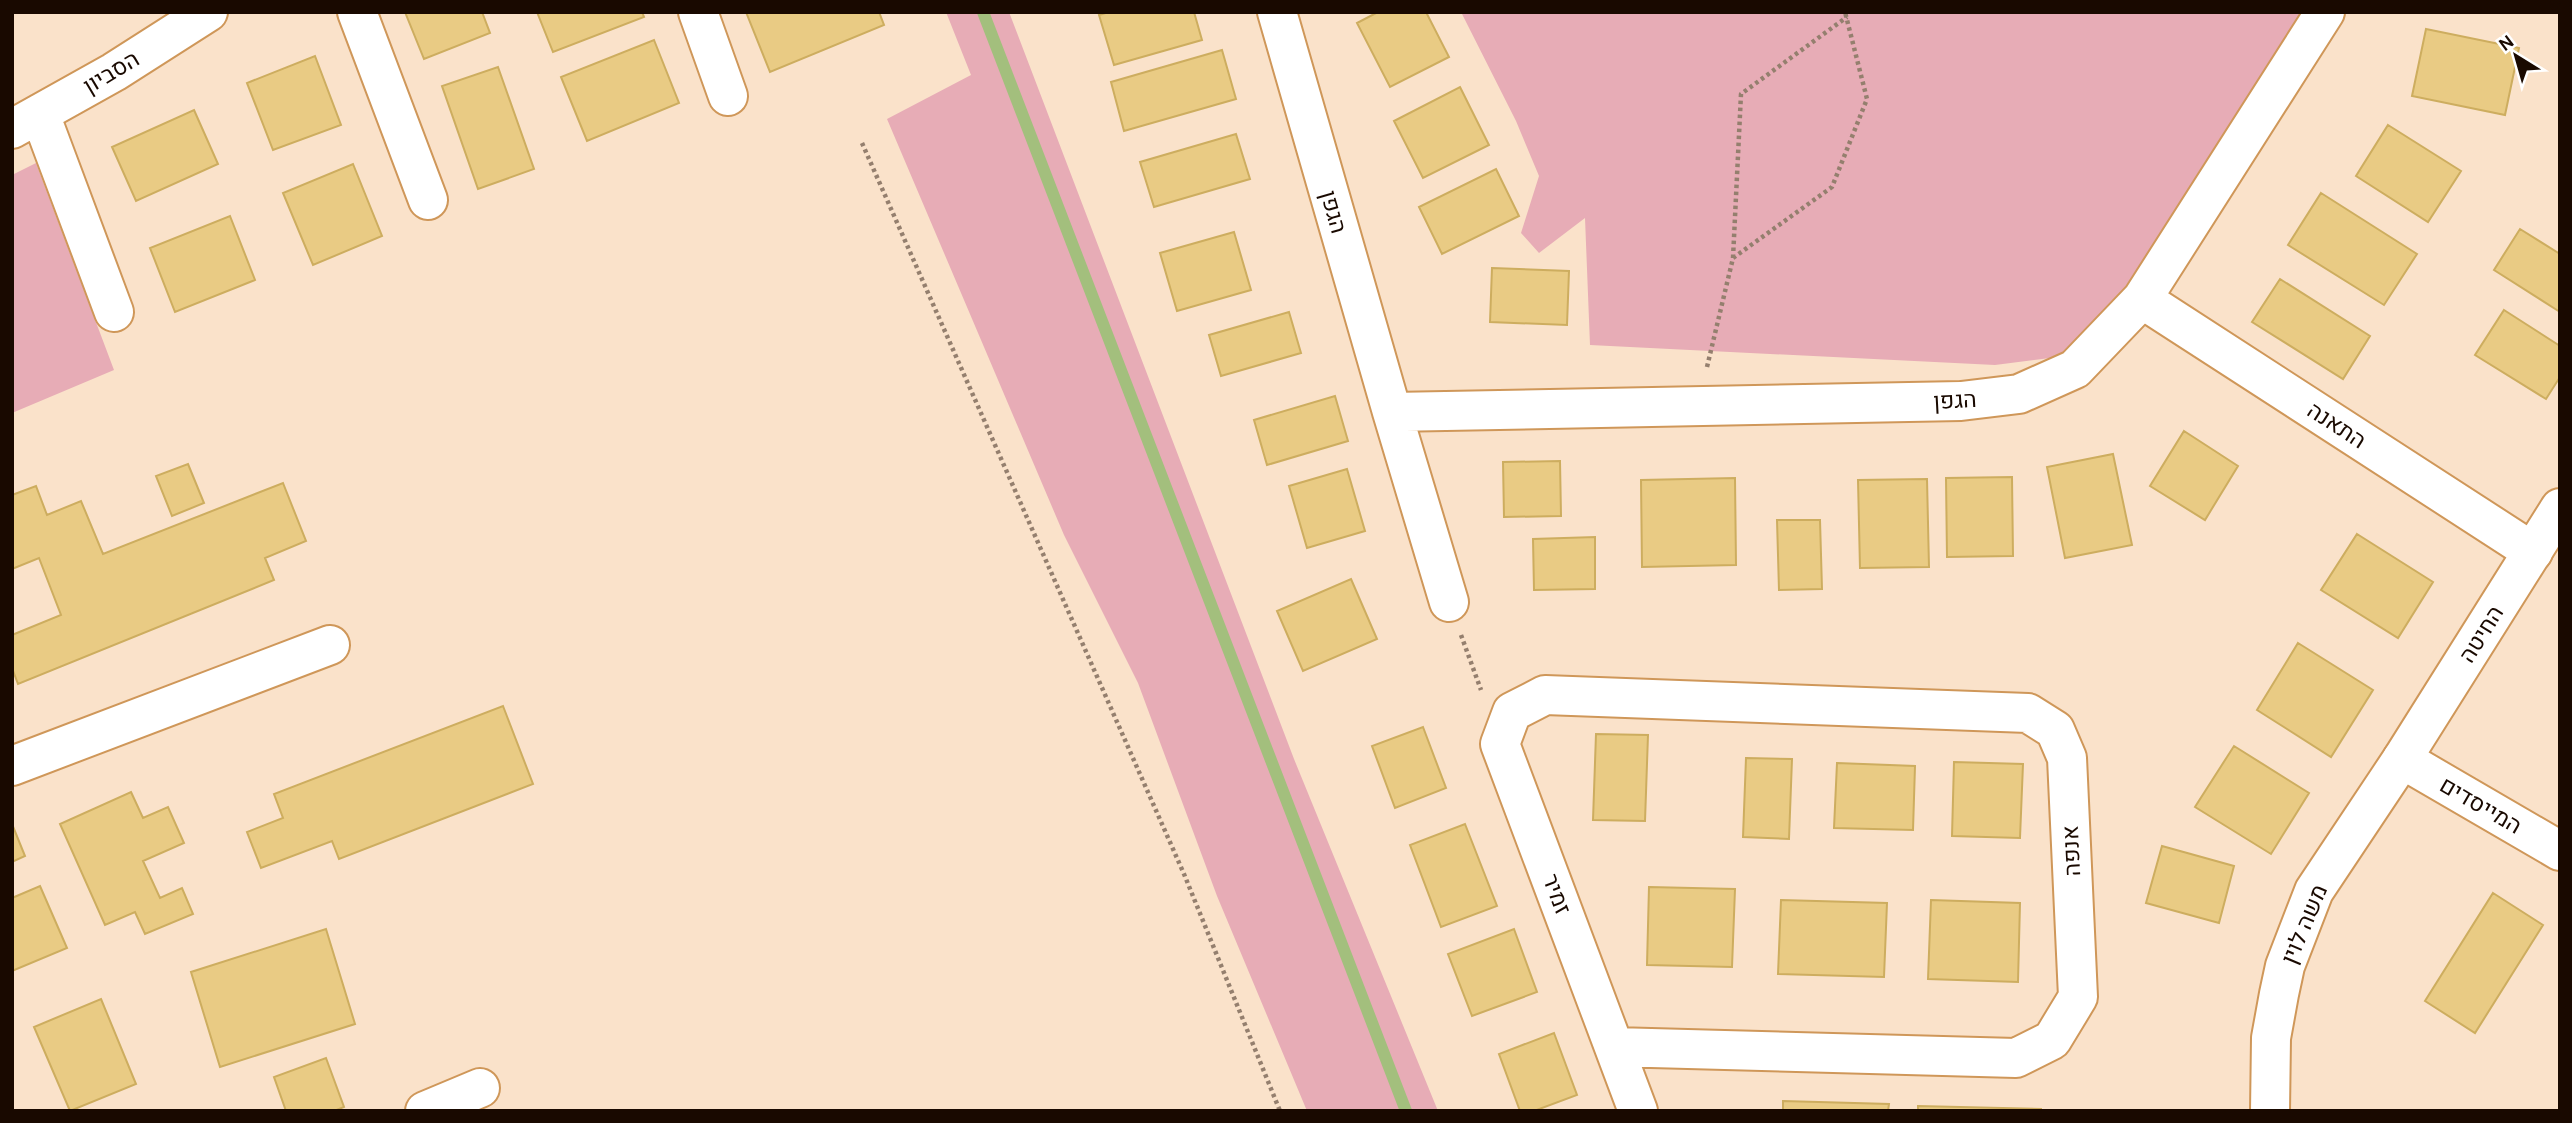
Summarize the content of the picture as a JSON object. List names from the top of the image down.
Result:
{
  "streets": {
    "street": [
      "הסביון",
      "הגפן",
      "התאנה",
      "החיטה",
      "המייסדים",
      "אנפה",
      "זמיר",
      "משה לוין"
    ]
  },
  "crossings": [
    ["הגפן", "התאנה"],
    ["התאנה", "החיטה"],
    ["החיטה", "המייסדים"],
    ["החיטה", "משה לוין"],
    ["המייסדים", "משה לוין"],
    ["אנפה", "זמיר"]
  ],
  "north": "top left"
}
